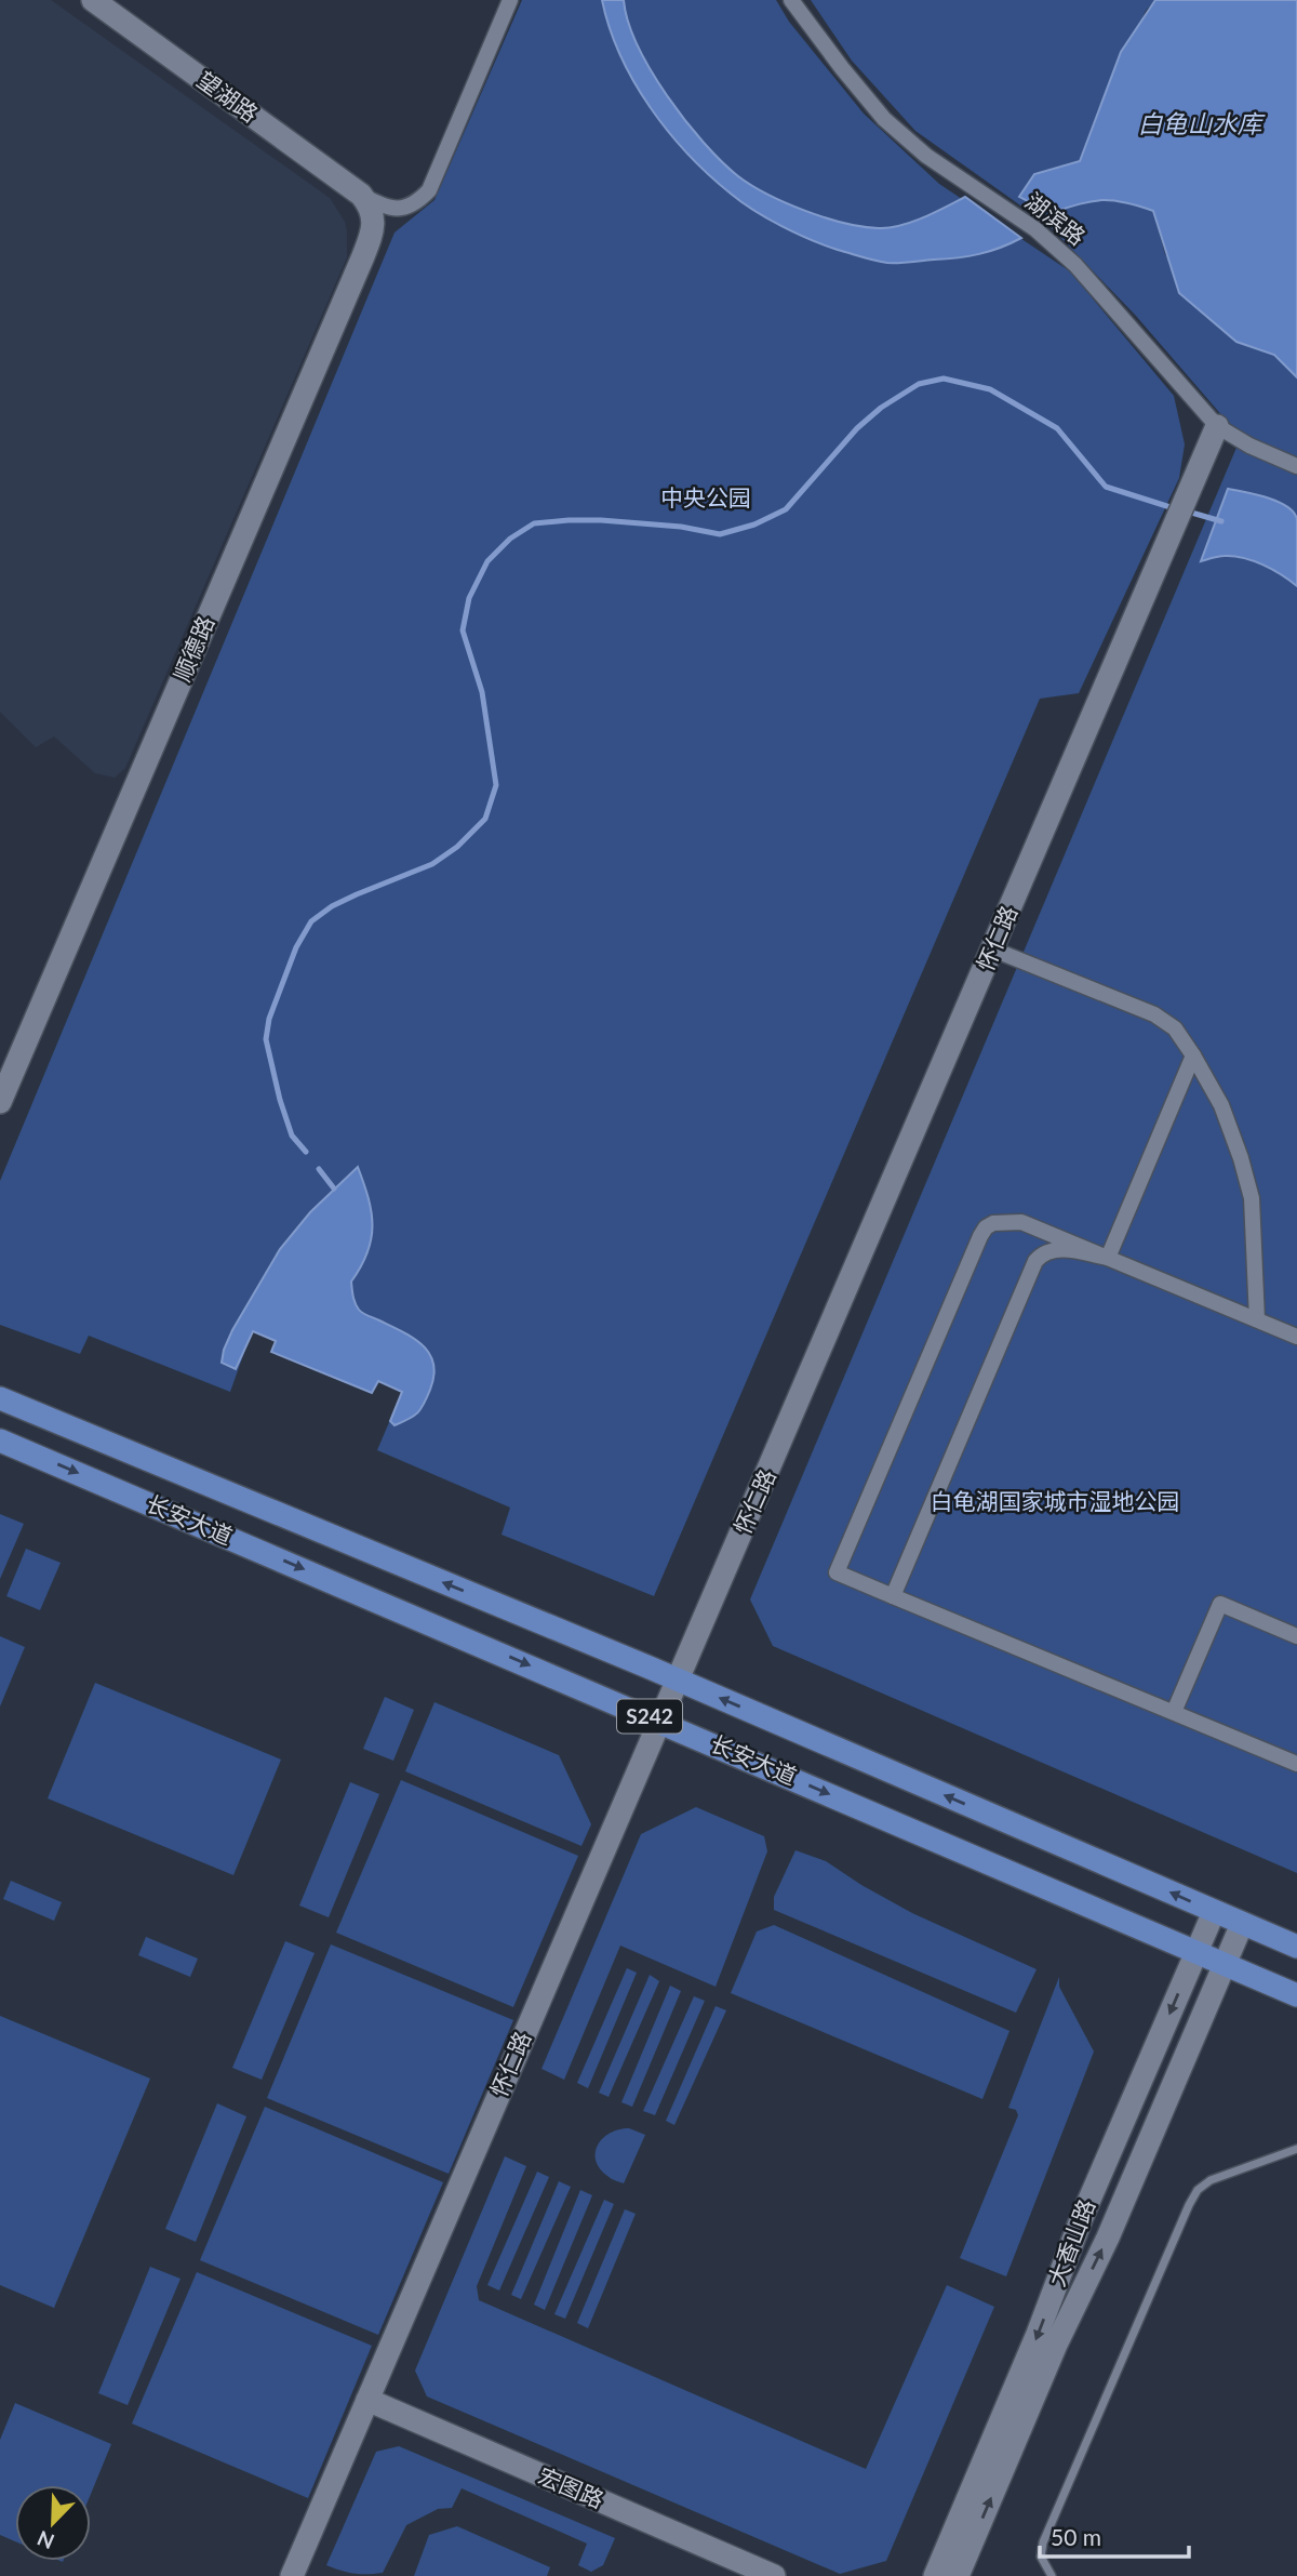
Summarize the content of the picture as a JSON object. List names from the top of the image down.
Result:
{
  "streets": {
    "main road": ["长安大道", "S242"],
    "street": [
      "望湖路",
      "湖滨路",
      "顺德路",
      "怀仁路",
      "大香山路",
      "宏图路"
    ]
  },
  "crossings": [
    ["望湖路", "顺德路"],
    ["湖滨路", "怀仁路"],
    ["怀仁路", "长安大道"],
    ["怀仁路", "宏图路"],
    ["长安大道", "大香山路"]
  ],
  "water": ["白龟山水库"],
  "parks": ["中央公园", "白龟湖国家城市湿地公园"],
  "scale_bar": "50 m",
  "north": "bottom left"
}
